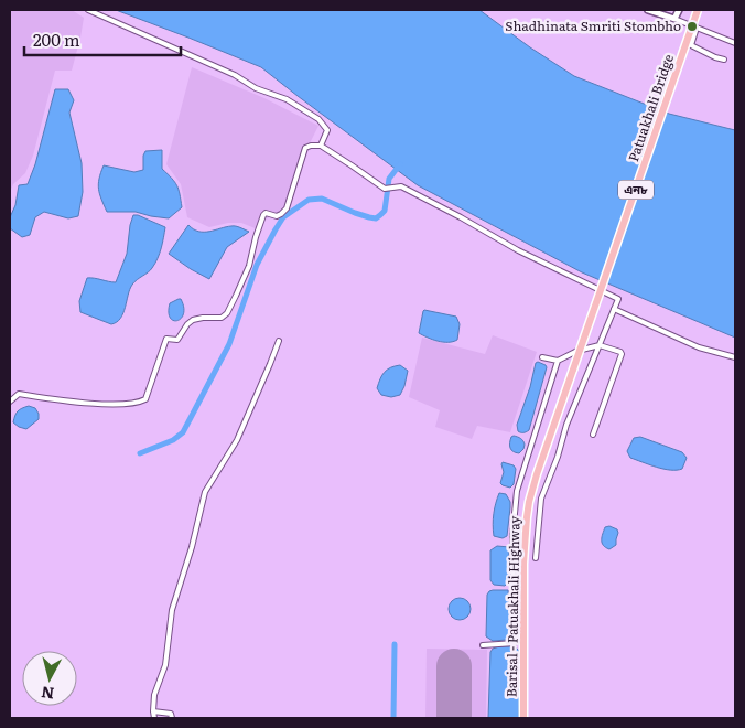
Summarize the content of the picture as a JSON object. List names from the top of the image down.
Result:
{
  "streets": {
    "highway": ["Patuakhali Bridge", "এন৮", "Barisal - Patuakhali Highway"]
  },
  "crossings": [
    ["Patuakhali Bridge", "Barisal - Patuakhali Highway"]
  ],
  "places": ["Shadhinata Smriti Stombho"],
  "scale_bar": "200 m",
  "north": "bottom"
}
